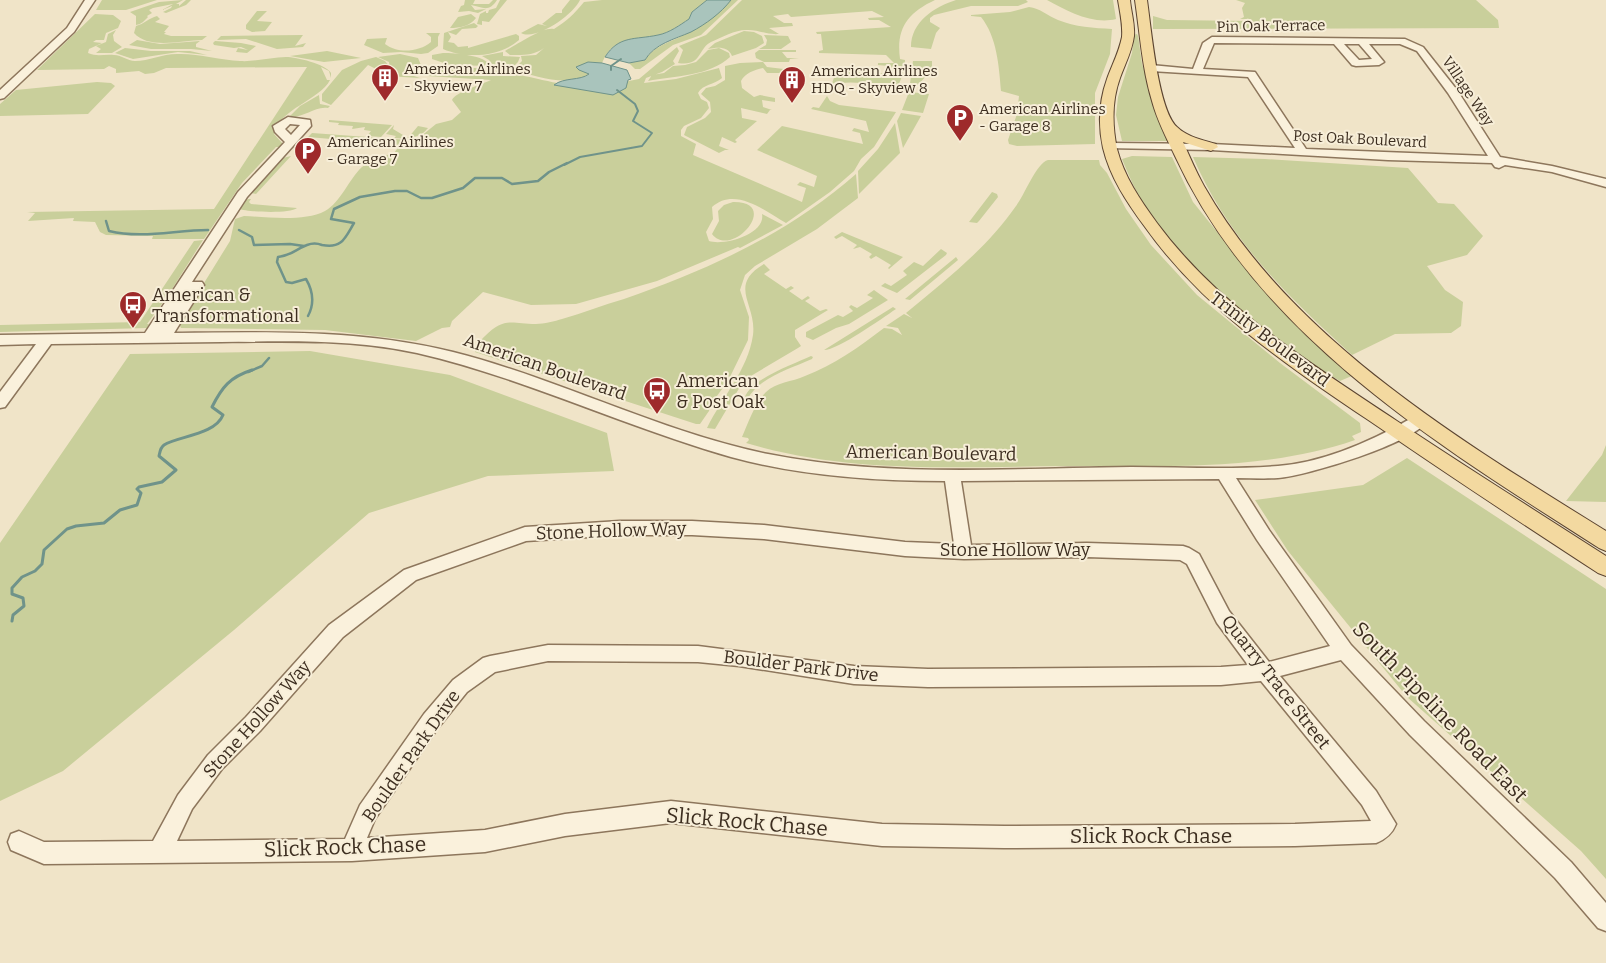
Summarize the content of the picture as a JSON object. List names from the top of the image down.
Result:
{
  "streets": {
    "main road": ["Trinity Boulevard"],
    "street": [
      "Pin Oak Terrace",
      "Village Way",
      "Post Oak Boulevard",
      "American Boulevard",
      "Stone Hollow Way",
      "Boulder Park Drive",
      "Quarry Trace Street",
      "South Pipeline Road East",
      "Slick Rock Chase"
    ]
  },
  "crossings": [
    ["Pin Oak Terrace", "Village Way"],
    ["Village Way", "Post Oak Boulevard"],
    ["Post Oak Boulevard", "Trinity Boulevard"],
    ["Trinity Boulevard", "American Boulevard"],
    ["American Boulevard", "South Pipeline Road East"],
    ["Stone Hollow Way", "Quarry Trace Street"],
    ["Stone Hollow Way", "Slick Rock Chase"],
    ["Boulder Park Drive", "Quarry Trace Street"],
    ["Boulder Park Drive", "South Pipeline Road East"],
    ["Boulder Park Drive", "Slick Rock Chase"],
    ["Quarry Trace Street", "Slick Rock Chase"]
  ],
  "places": {
    "building": ["American Airlines - Skyview 7", "American Airlines HDQ - Skyview 8"],
    "parking": ["American Airlines - Garage 8", "American Airlines - Garage 7"],
    "bus stop": ["American & Transformational", "American & Post Oak"]
  }
}
